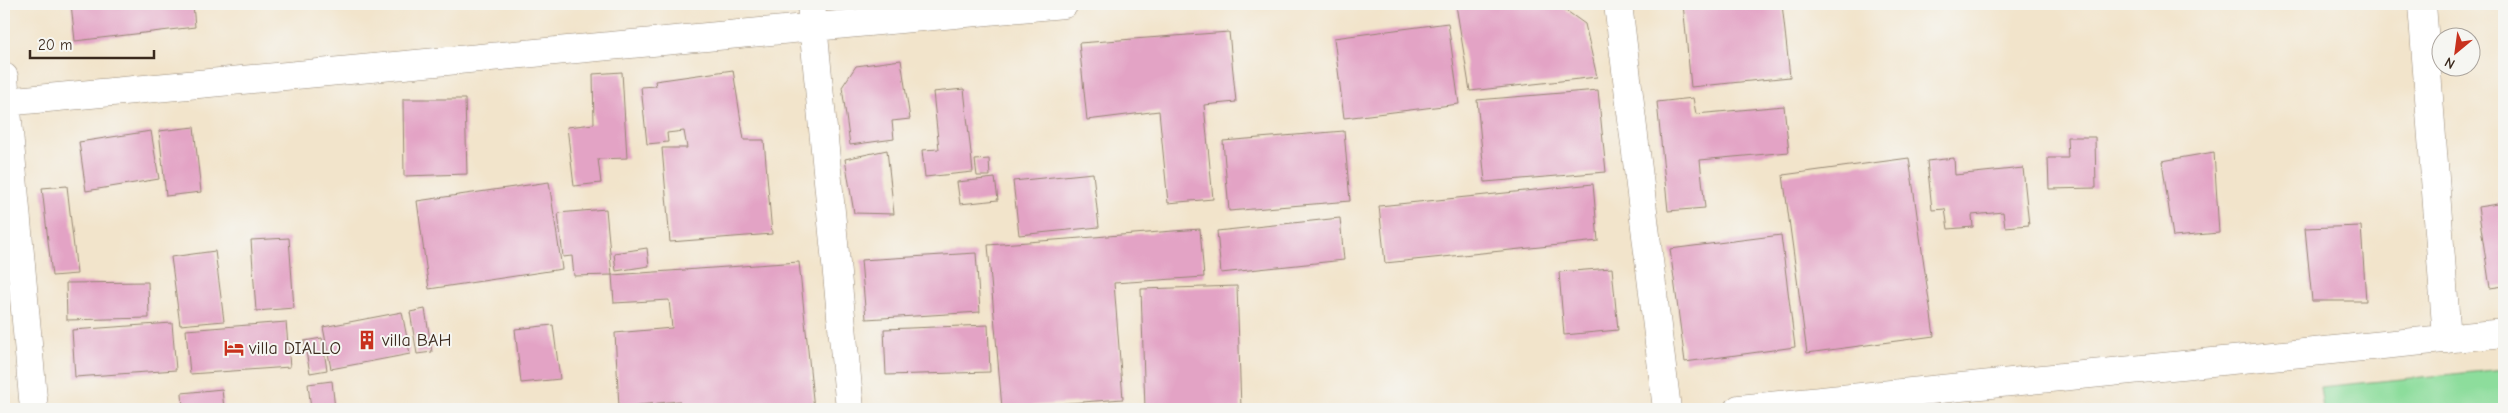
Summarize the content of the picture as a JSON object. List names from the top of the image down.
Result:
{
  "places": {
    "building": ["villa BAH"],
    "hotel": ["villa DIALLO"]
  },
  "scale_bar": "20 m",
  "north": "bottom left"
}
